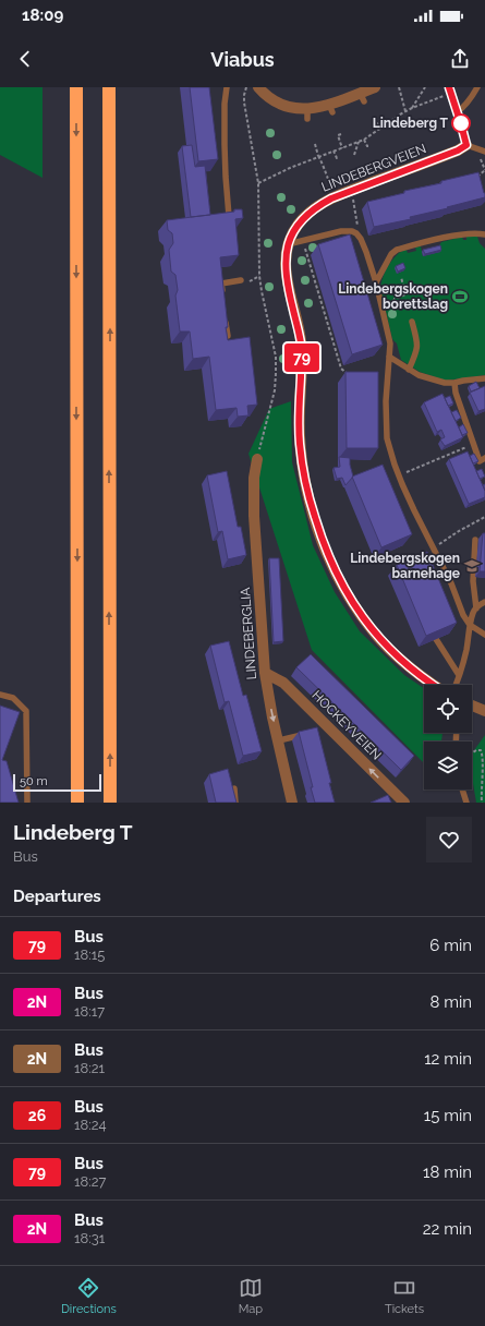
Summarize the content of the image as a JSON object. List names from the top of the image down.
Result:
{
  "streets": {
    "street": ["LINDEBERGVEIEN", "LINDEBERGLIA", "HOCKEYVEIEN"]
  },
  "crossings": [
    ["LINDEBERGLIA", "HOCKEYVEIEN"]
  ],
  "one_way": ["HOCKEYVEIEN"],
  "places": {
    "other": ["Lindeberg T"],
    "sports": ["Lindebergskogen borettslag"],
    "school or university": ["Lindebergskogen barnehage"]
  },
  "lines": ["bus line 79"],
  "scale_bar": "50 m",
  "page": {
    "status": "18:09",
    "header": "Viabus",
    "on_map": "79",
    "scale": "50 m",
    "heading": [
      ["Lindeberg T", "Bus"],
      "Departures"
    ],
    "list": [
      {
        "mark": "79",
        "name": "Bus",
        "note": "18:15",
        "value": "6 min"
      },
      {
        "mark": "2N",
        "name": "Bus",
        "note": "18:17",
        "value": "8 min"
      },
      {
        "mark": "2N",
        "name": "Bus",
        "note": "18:21",
        "value": "12 min"
      },
      {
        "mark": "26",
        "name": "Bus",
        "note": "18:24",
        "value": "15 min"
      },
      {
        "mark": "79",
        "name": "Bus",
        "note": "18:27",
        "value": "18 min"
      },
      {
        "mark": "2N",
        "name": "Bus",
        "note": "18:31",
        "value": "22 min"
      }
    ],
    "tabs": ["Directions", "Map", "Tickets"]
  }
}
